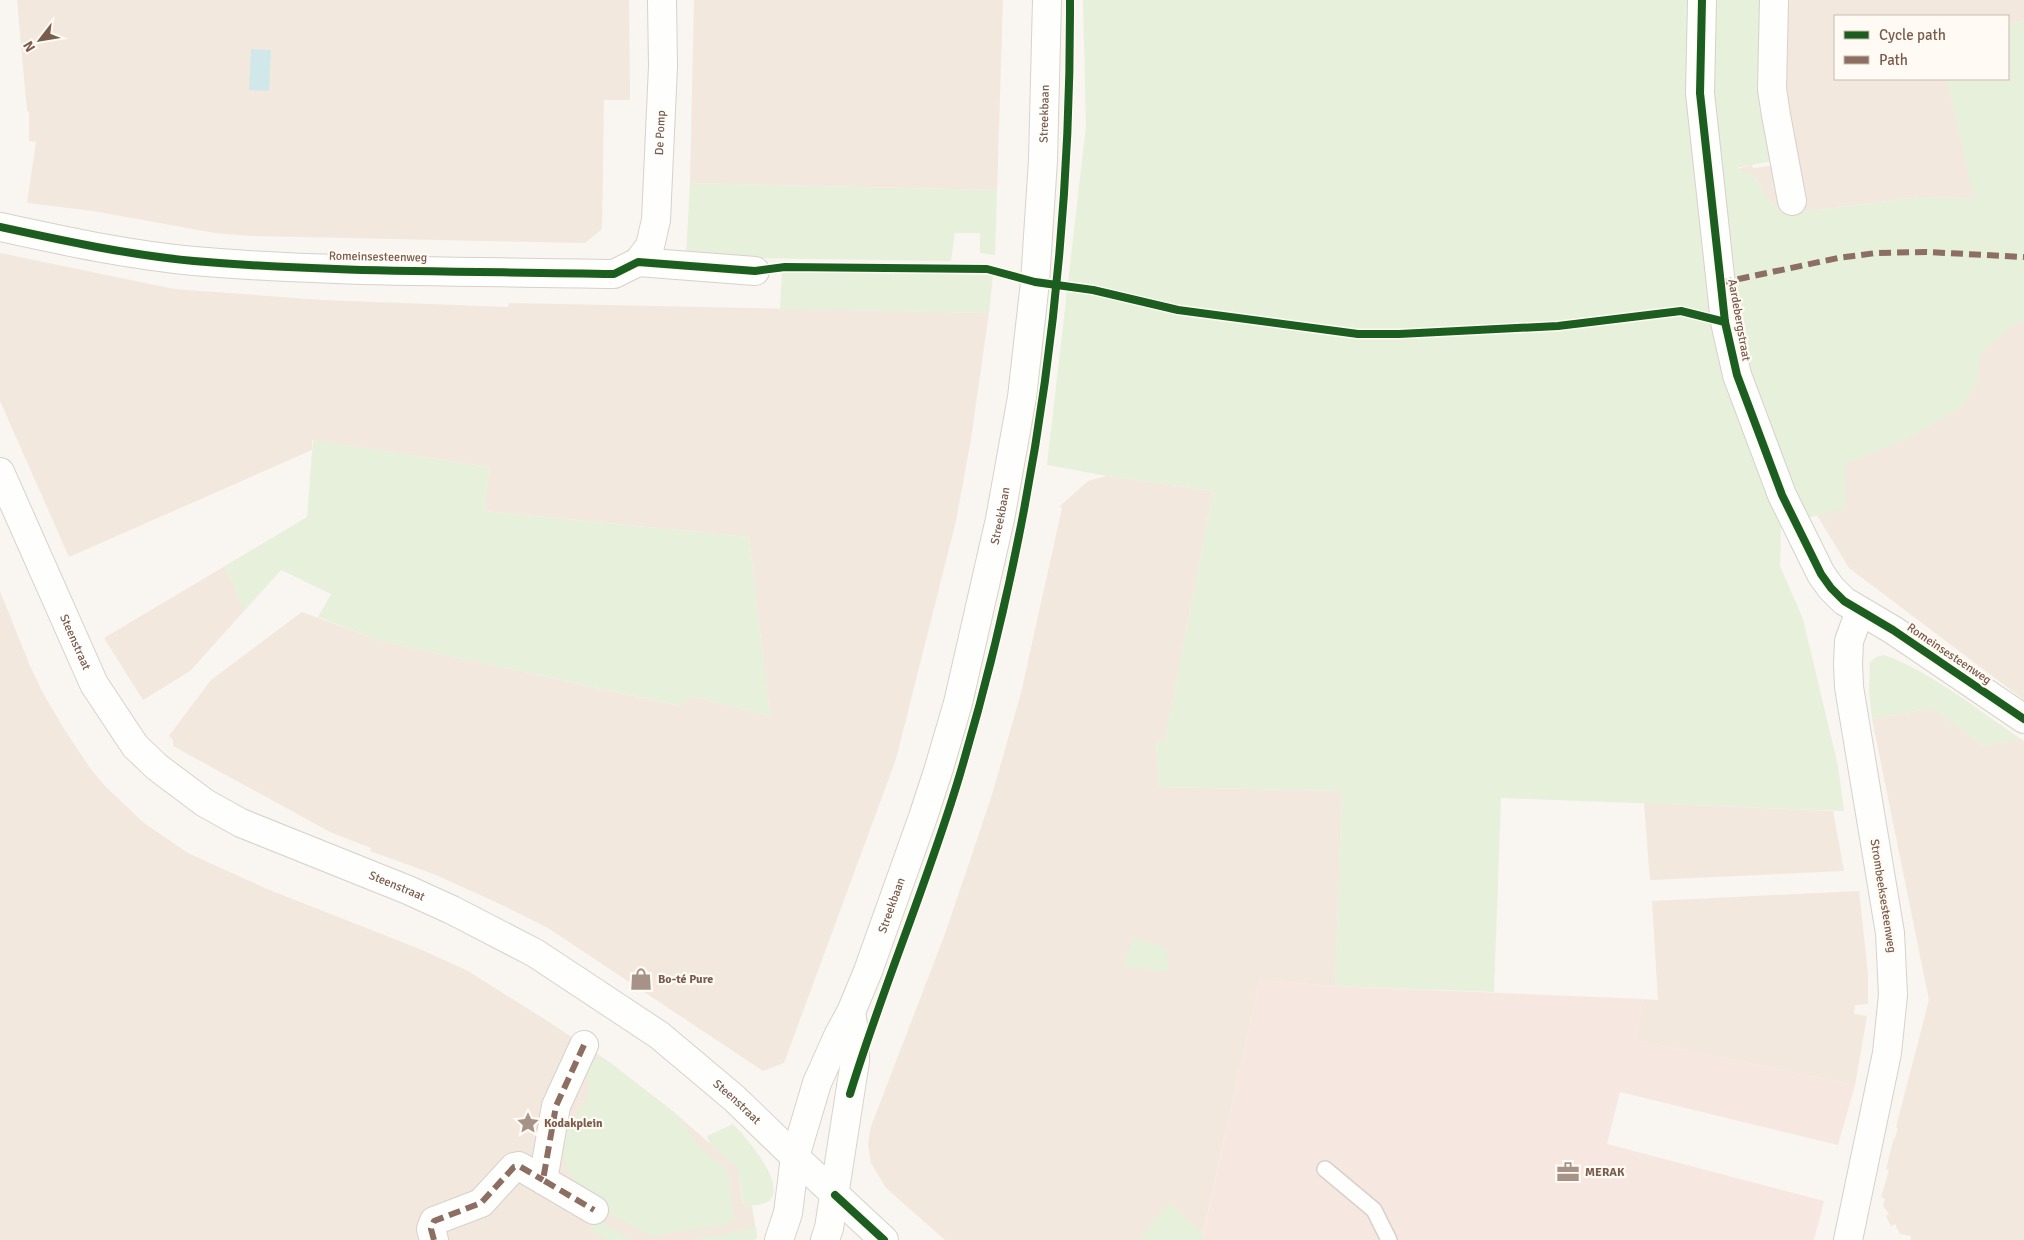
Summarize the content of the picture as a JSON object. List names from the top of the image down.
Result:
{
  "streets": {
    "street": [
      "Streekbaan",
      "De Pomp",
      "Romeinsesteenweg",
      "Aardebergstraat",
      "Steenstraat",
      "Strombeeksesteenweg"
    ]
  },
  "crossings": [
    ["Streekbaan", "Steenstraat"],
    ["De Pomp", "Romeinsesteenweg"],
    ["Romeinsesteenweg", "Aardebergstraat"],
    ["Romeinsesteenweg", "Strombeeksesteenweg"],
    ["Aardebergstraat", "Strombeeksesteenweg"]
  ],
  "places": {
    "shop": ["Bo-té Pure"],
    "place": ["Kodakplein"],
    "office": ["MERAK"]
  },
  "legend": ["Cycle path", "Path"],
  "north": "bottom left"
}
